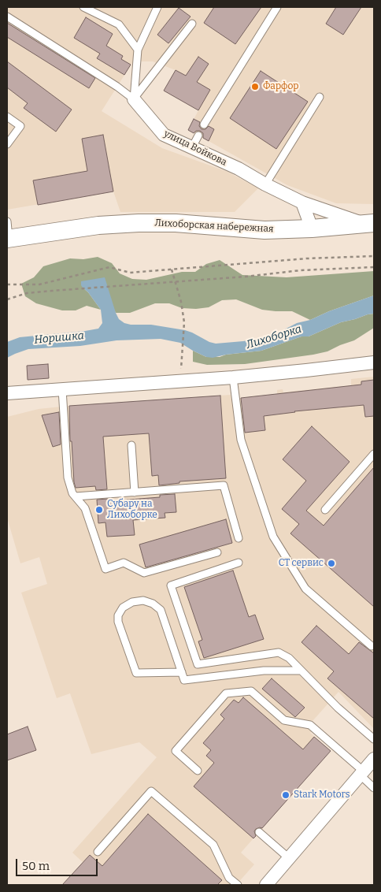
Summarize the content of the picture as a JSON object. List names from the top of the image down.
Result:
{
  "streets": {
    "street": ["улица Войкова", "Лихоборская набережная"]
  },
  "crossings": [
    ["улица Войкова", "Лихоборская набережная"]
  ],
  "water": ["Лихоборка", "Норишка"],
  "places": [
    "Фарфор",
    "Субару на Лихоборке",
    "СТ сервис",
    "Stark Motors"
  ],
  "scale_bar": "50 m"
}
